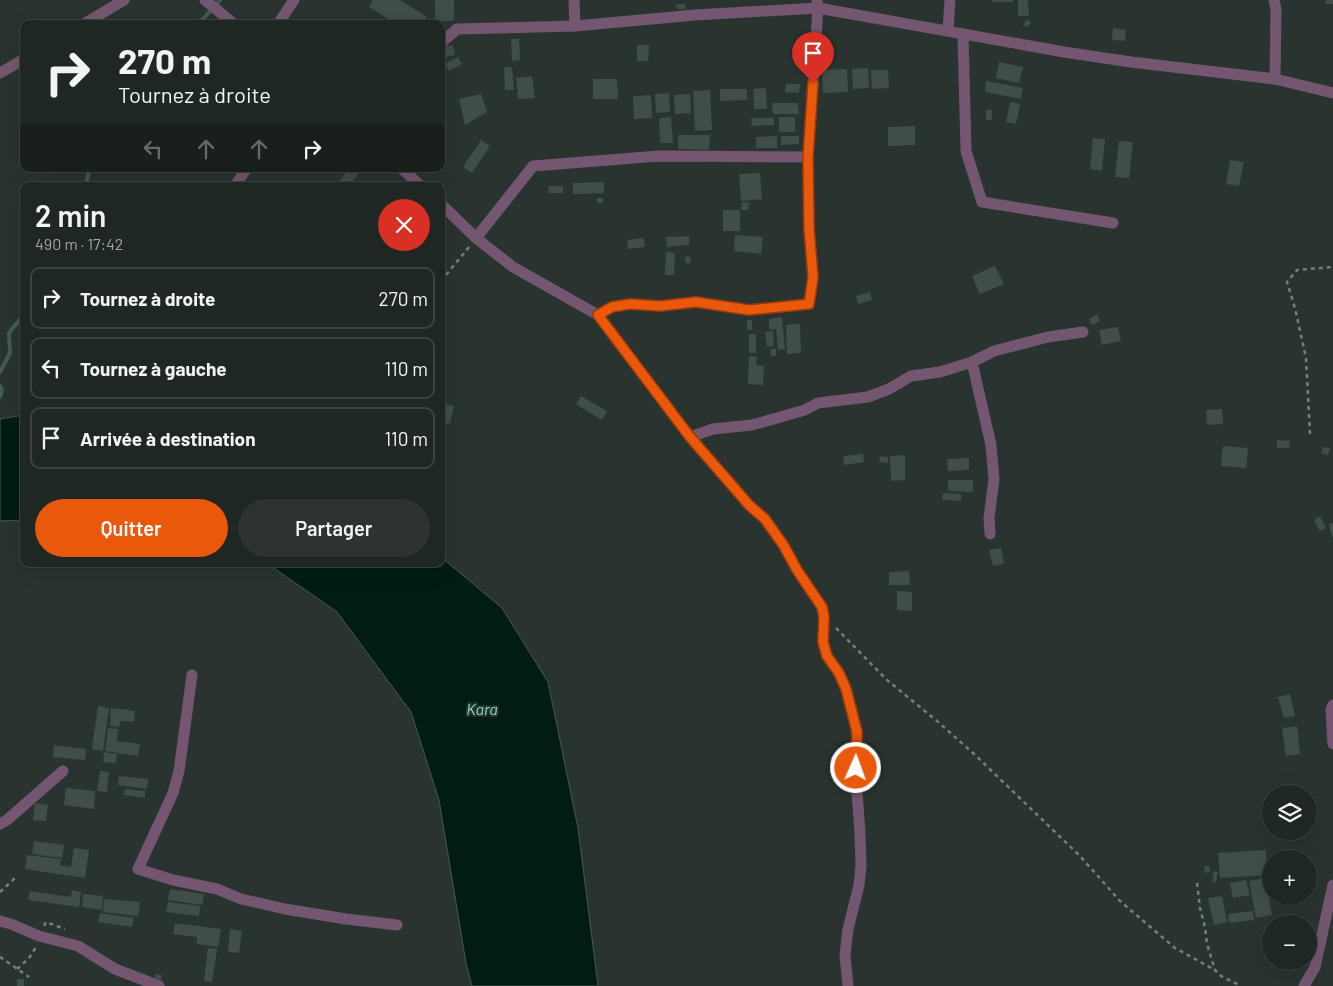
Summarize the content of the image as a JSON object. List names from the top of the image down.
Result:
{
  "water": ["Kara"],
  "page": {
    "turn": ["270 m", "Tournez à droite"],
    "heading": ["2 min", "490 m · 17:42"],
    "list": [
      {
        "name": "Tournez à droite",
        "value": "270 m"
      },
      {
        "name": "Tournez à gauche",
        "value": "110 m"
      },
      {
        "name": "Arrivée à destination",
        "value": "110 m"
      }
    ],
    "buttons": ["Quitter", "Partager"],
    "map_buttons": ["+", "−"]
  }
}
